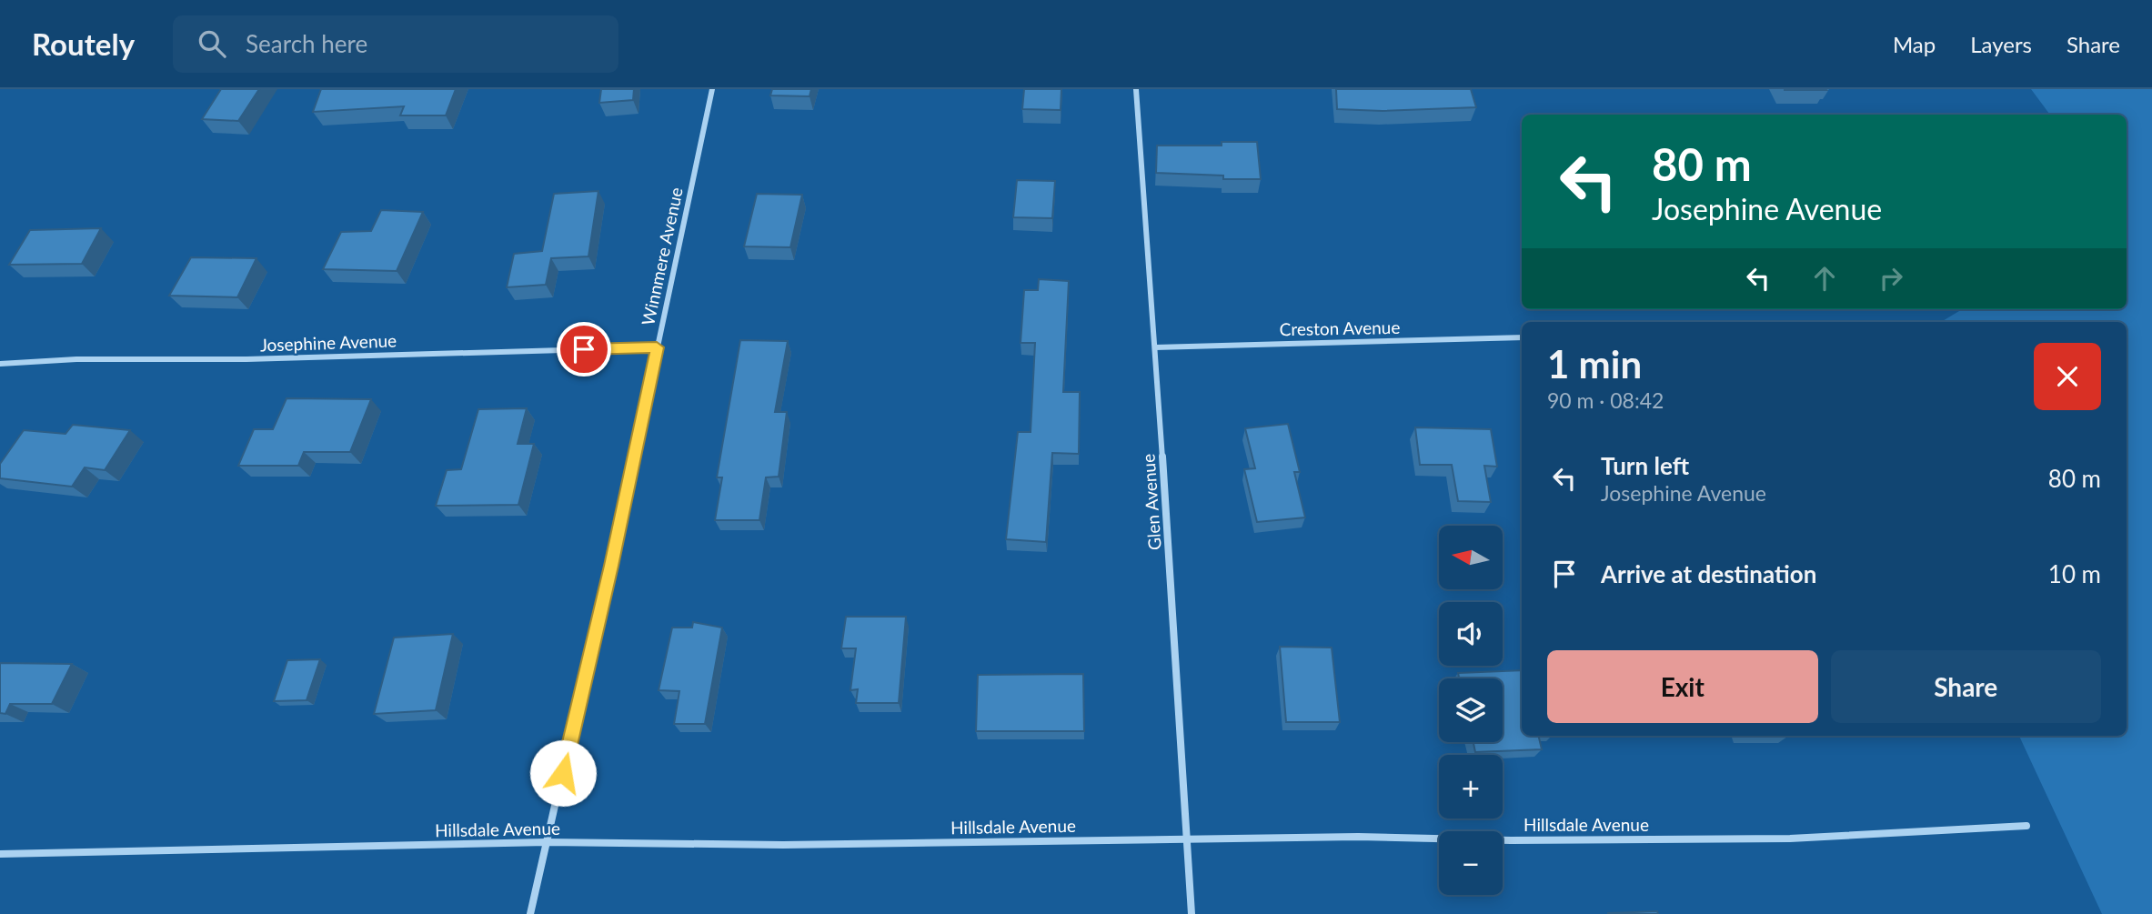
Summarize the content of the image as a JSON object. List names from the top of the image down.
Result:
{
  "streets": {
    "street": [
      "Winnmere Avenue",
      "Creston Avenue",
      "Josephine Avenue",
      "Glen Avenue",
      "Hillsdale Avenue"
    ]
  },
  "crossings": [
    ["Winnmere Avenue", "Josephine Avenue"],
    ["Winnmere Avenue", "Hillsdale Avenue"],
    ["Creston Avenue", "Glen Avenue"],
    ["Glen Avenue", "Hillsdale Avenue"]
  ],
  "north": "left",
  "page": {
    "header": "Routely",
    "search": "Search here",
    "nav": ["Map", "Layers", "Share"],
    "turn": ["80 m", "Josephine Avenue"],
    "heading": ["1 min", "90 m · 08:42"],
    "list": [
      {
        "name": "Turn left",
        "note": "Josephine Avenue",
        "value": "80 m"
      },
      {
        "name": "Arrive at destination",
        "value": "10 m"
      }
    ],
    "map_buttons": ["+", "−"],
    "buttons": ["Exit", "Share"]
  }
}
